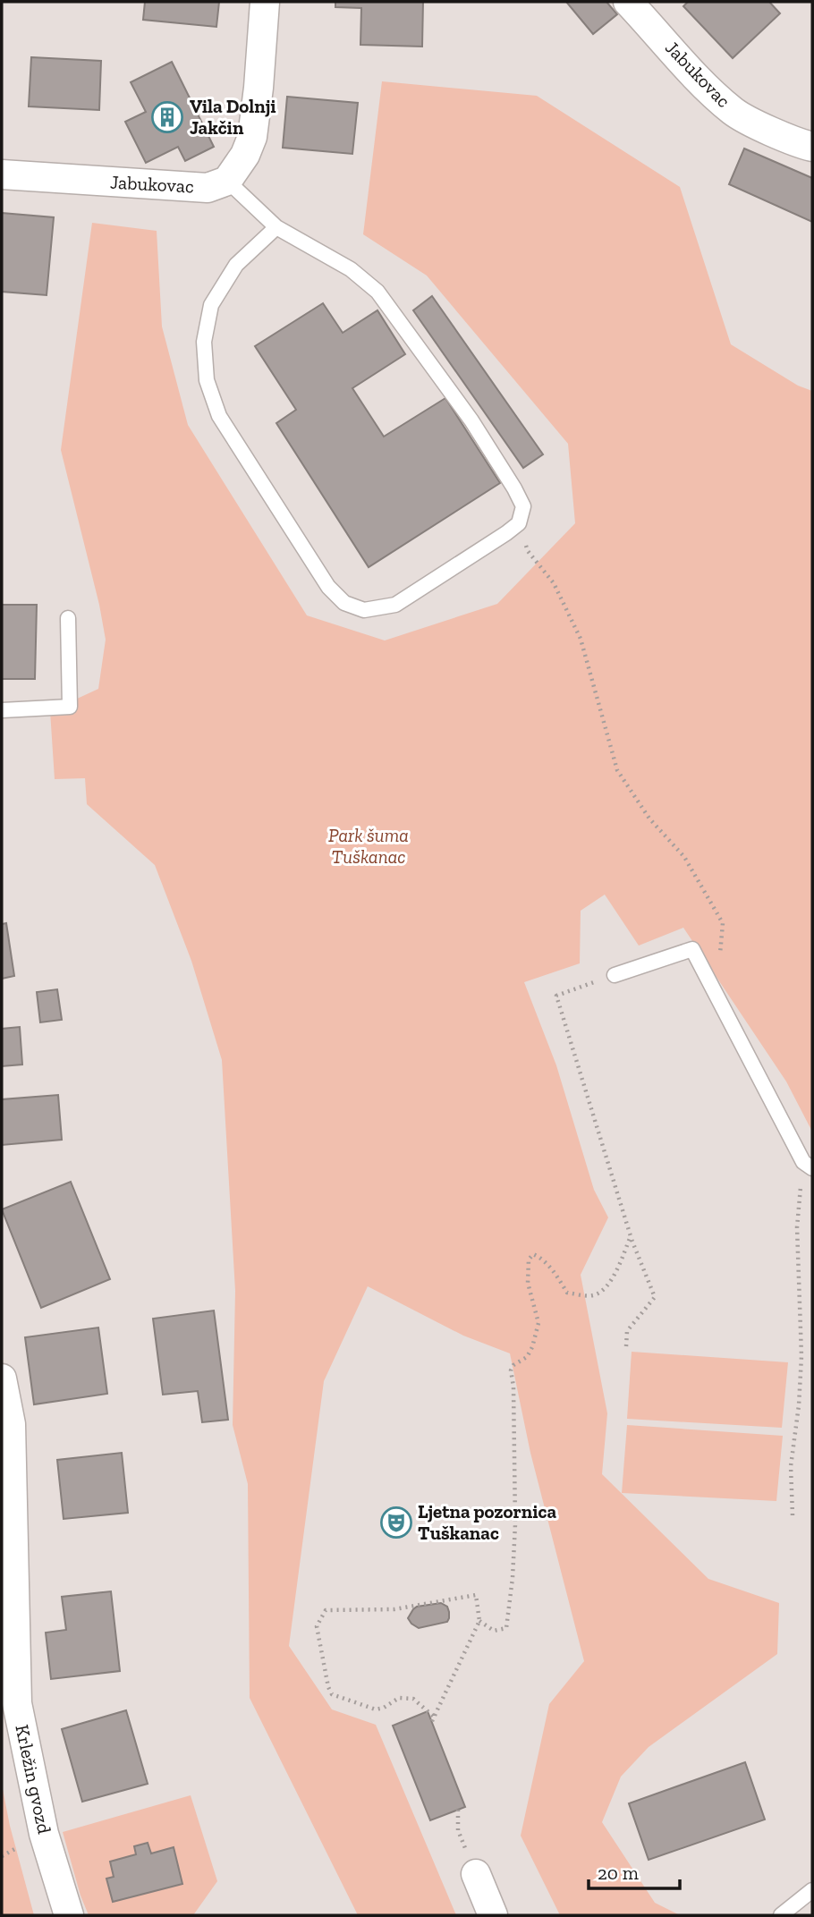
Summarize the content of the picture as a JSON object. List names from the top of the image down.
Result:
{
  "streets": {
    "street": ["Jabukovac", "Krležin gvozd"]
  },
  "parks": ["Park šuma Tuškanac"],
  "places": {
    "building": ["Vila Dolnji Jakčin"],
    "theatre": ["Ljetna pozornica Tuškanac"]
  },
  "scale_bar": "20 m"
}
